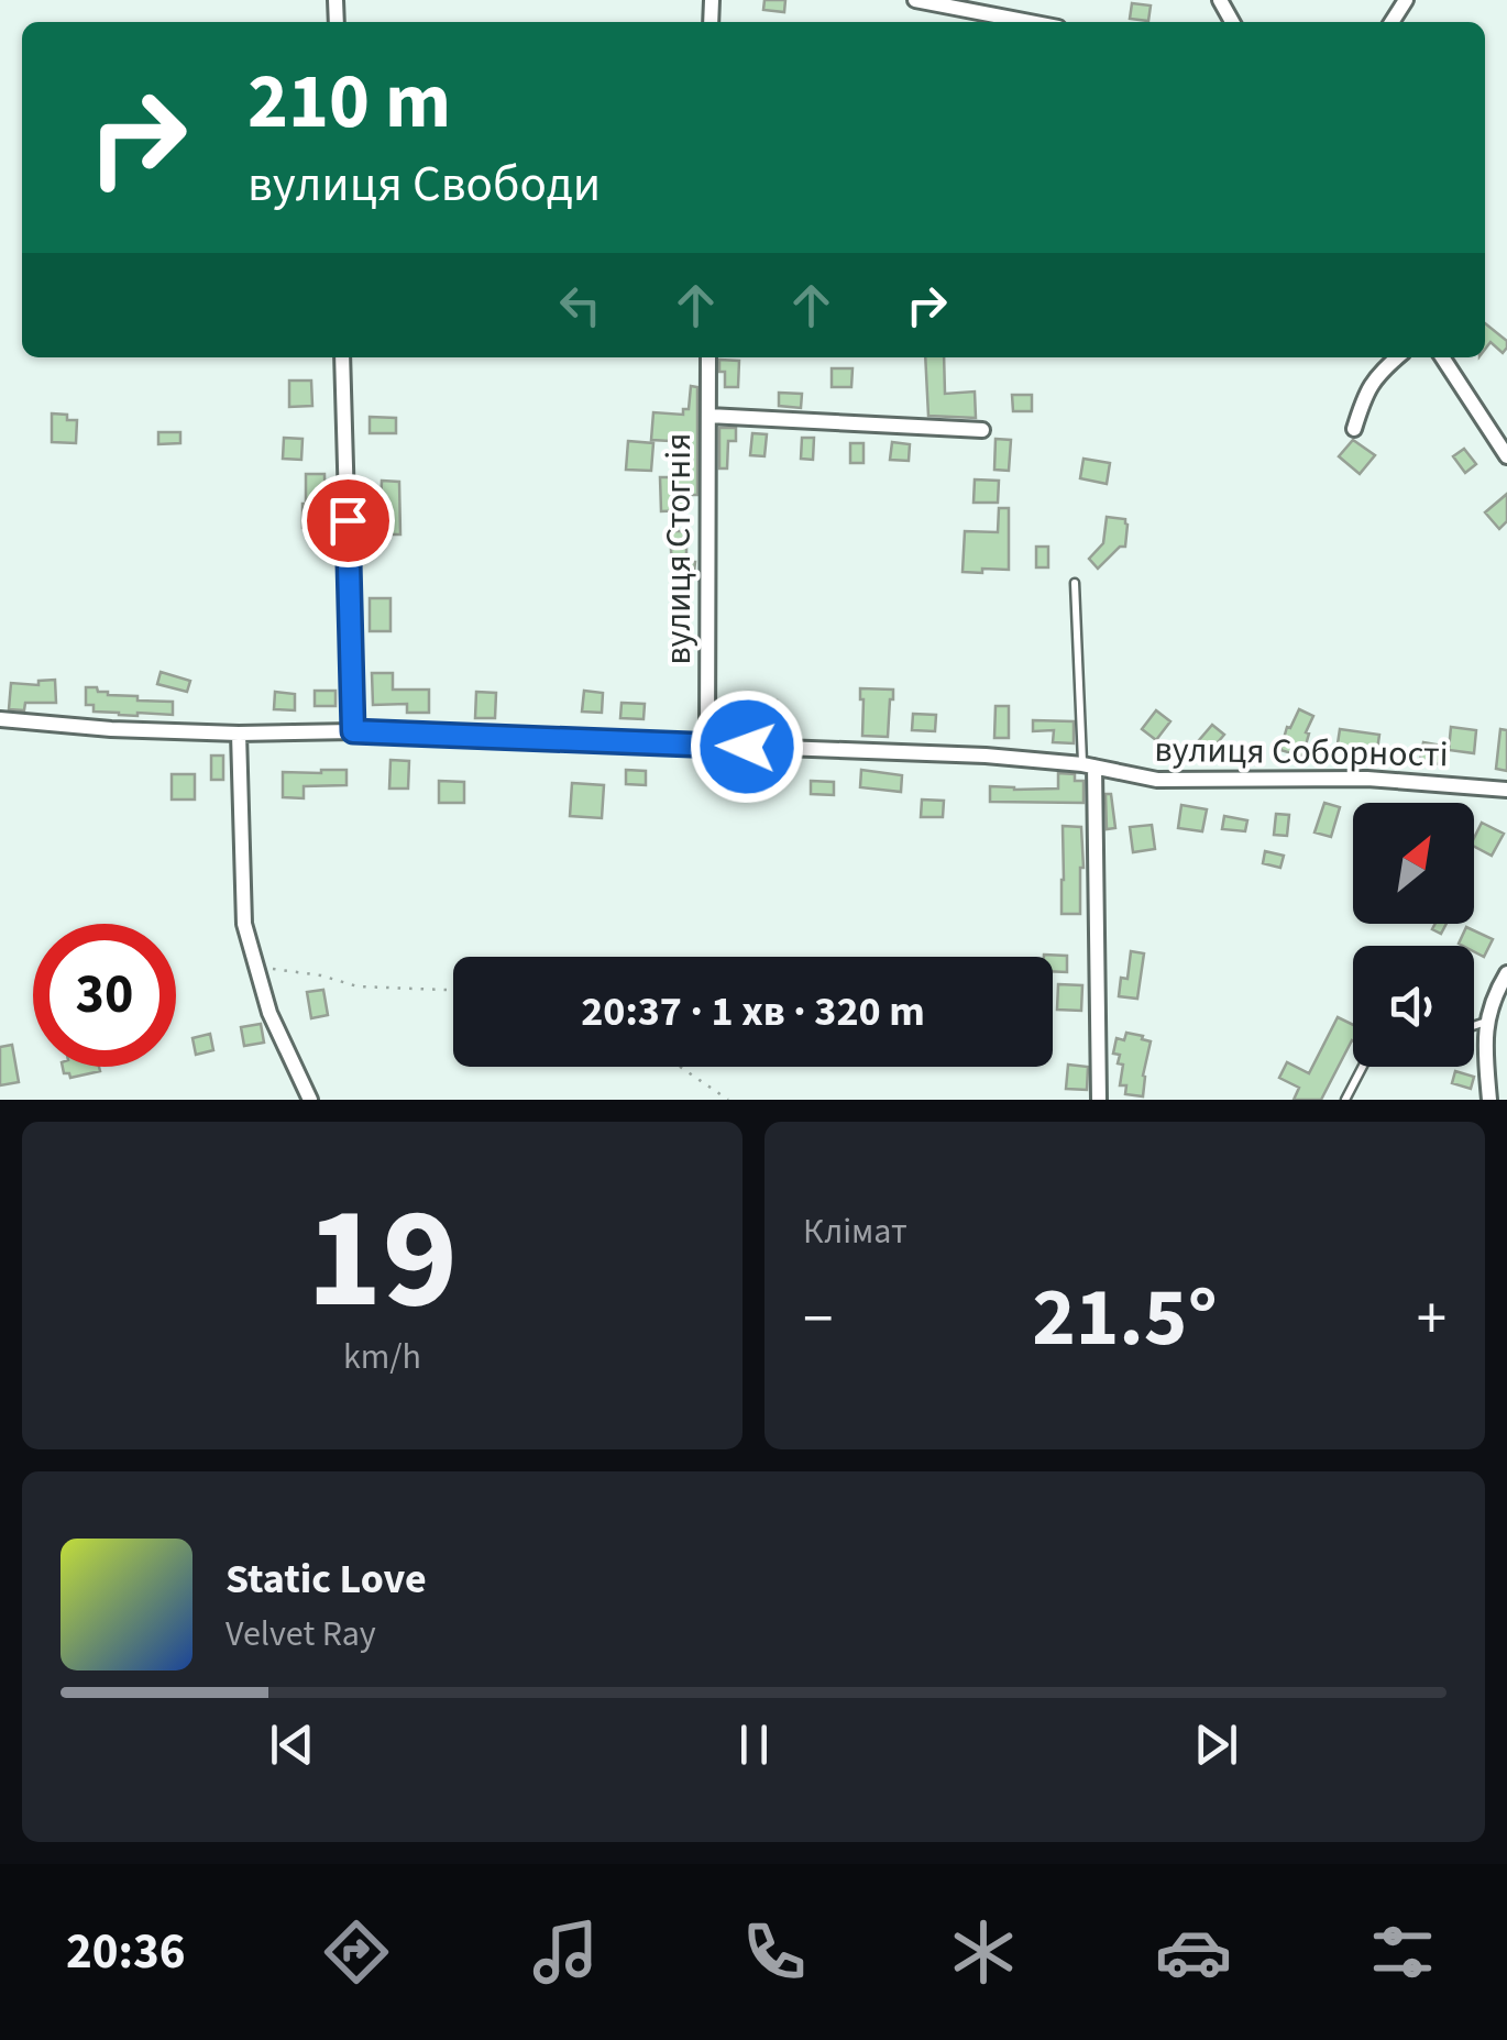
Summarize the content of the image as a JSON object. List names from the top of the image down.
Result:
{
  "streets": {
    "street": ["вулиця Стогнія", "вулиця Соборності"]
  },
  "crossings": [
    ["вулиця Стогнія", "вулиця Соборності"]
  ],
  "north": "top right",
  "page": {
    "turn": ["210 m", "вулиця Свободи"],
    "limit": "30",
    "trip": "20:37 · 1 хв · 320 m",
    "tile": [
      ["19", "km/h"],
      "Клімат"
    ],
    "heat": ["−", "21.5°", "+"],
    "song": ["Static Love", "Velvet Ray"],
    "tabs": "20:36"
  }
}
